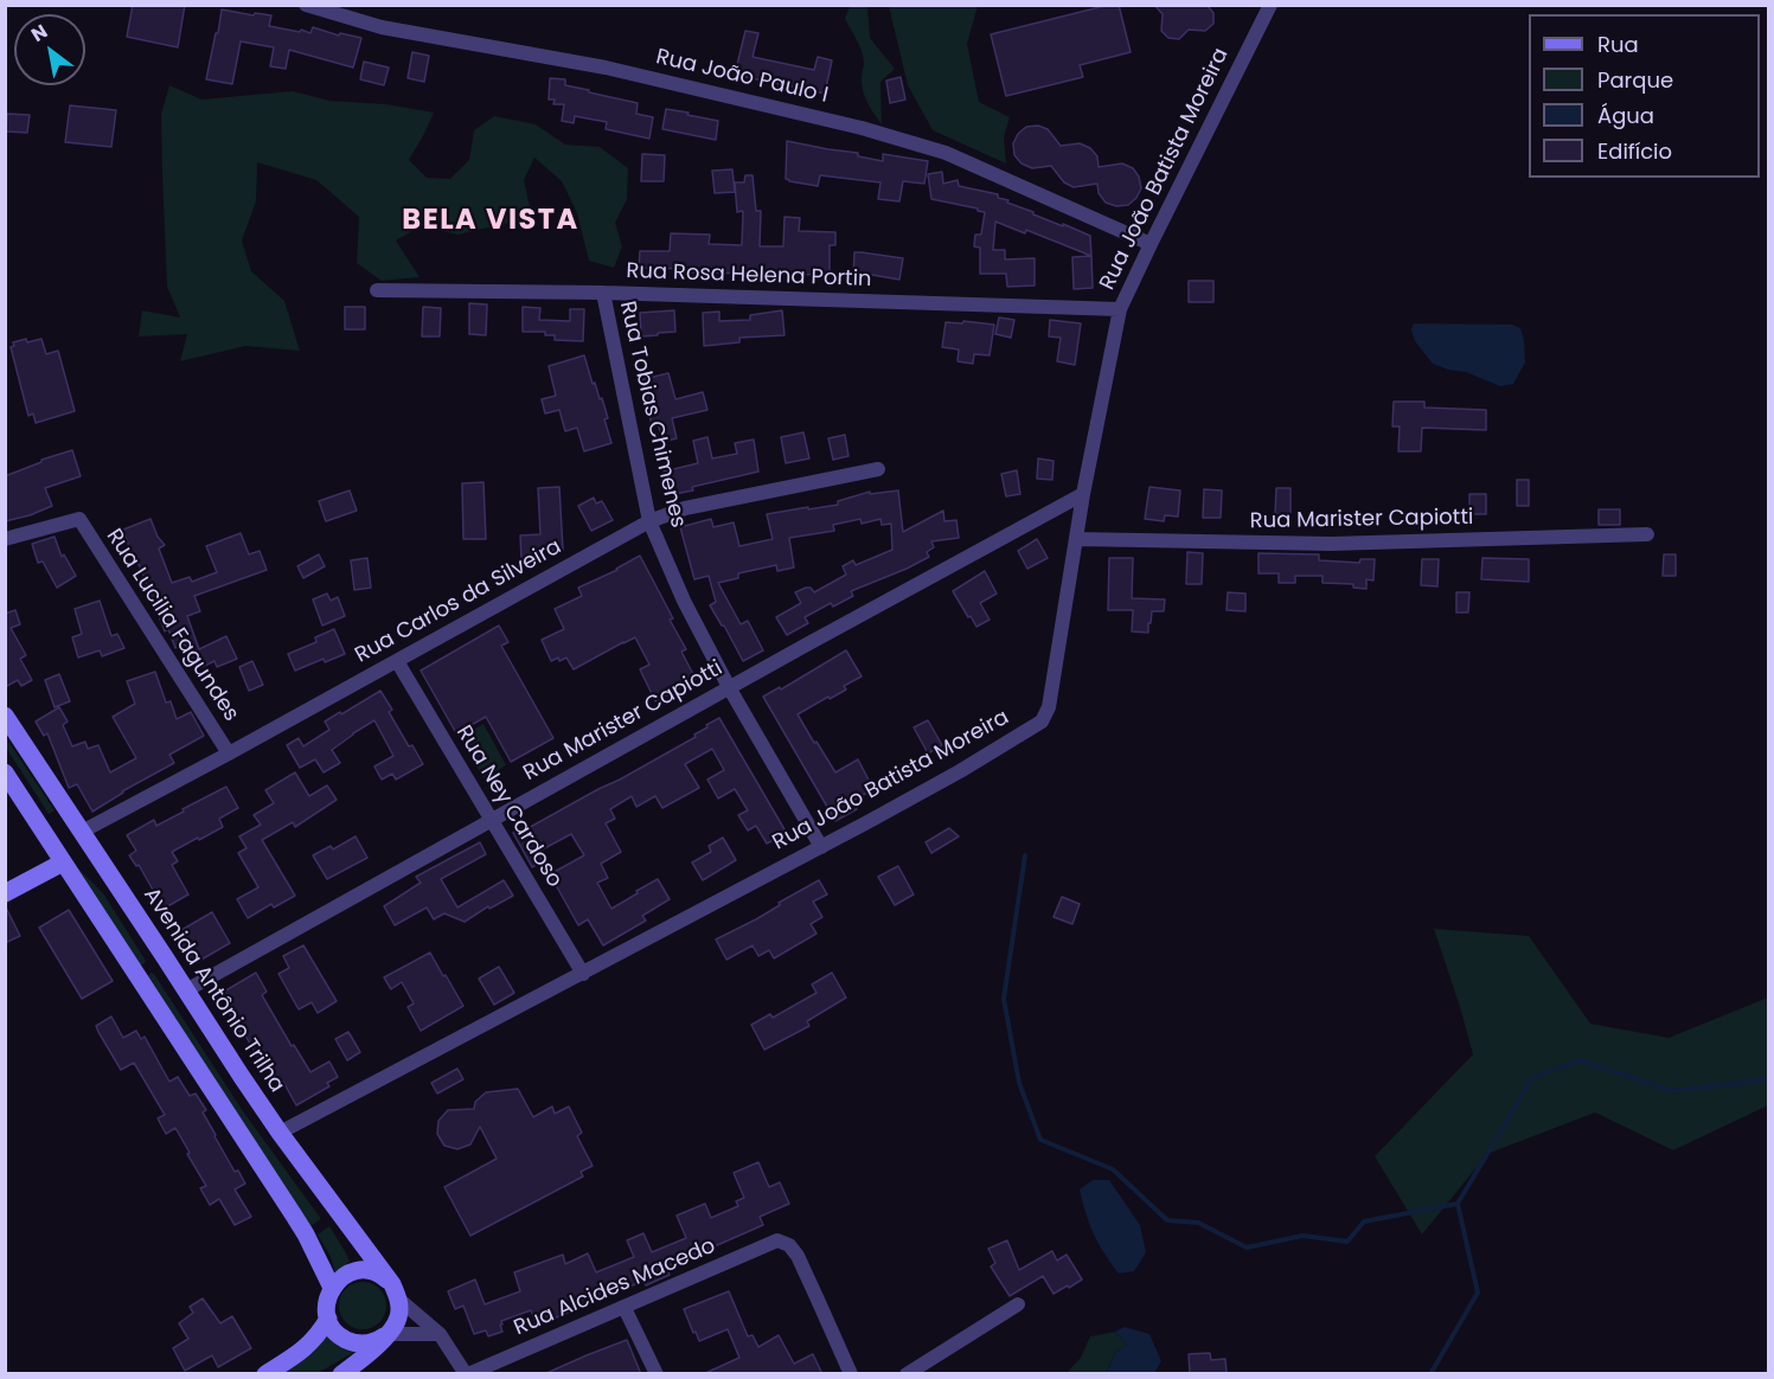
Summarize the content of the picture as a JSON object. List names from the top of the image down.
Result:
{
  "streets": {
    "main road": ["Avenida Antônio Trilha"],
    "street": [
      "Rua João Paulo I",
      "Rua João Batista Moreira",
      "Rua Rosa Helena Portin",
      "Rua Tobias Chimenes",
      "Rua Marister Capiotti",
      "Rua Carlos da Silveira",
      "Rua Lucilia Fagundes",
      "Rua Ney Cardoso",
      "Rua Alcides Macedo"
    ]
  },
  "crossings": [
    ["Rua João Paulo I", "Rua João Batista Moreira"],
    ["Rua João Batista Moreira", "Rua Rosa Helena Portin"],
    ["Rua João Batista Moreira", "Rua Tobias Chimenes"],
    ["Rua João Batista Moreira", "Rua Marister Capiotti"],
    ["Rua João Batista Moreira", "Rua Ney Cardoso"],
    ["Rua João Batista Moreira", "Avenida Antônio Trilha"],
    ["Rua Rosa Helena Portin", "Rua Tobias Chimenes"],
    ["Rua Tobias Chimenes", "Rua Marister Capiotti"],
    ["Rua Tobias Chimenes", "Rua Carlos da Silveira"],
    ["Rua Marister Capiotti", "Rua Ney Cardoso"],
    ["Rua Marister Capiotti", "Avenida Antônio Trilha"],
    ["Rua Carlos da Silveira", "Rua Lucilia Fagundes"],
    ["Rua Carlos da Silveira", "Rua Ney Cardoso"],
    ["Rua Carlos da Silveira", "Avenida Antônio Trilha"]
  ],
  "districts": ["BELA VISTA"],
  "legend": [
    "Rua",
    "Parque",
    "Água",
    "Edifício"
  ],
  "north": "top left"
}
